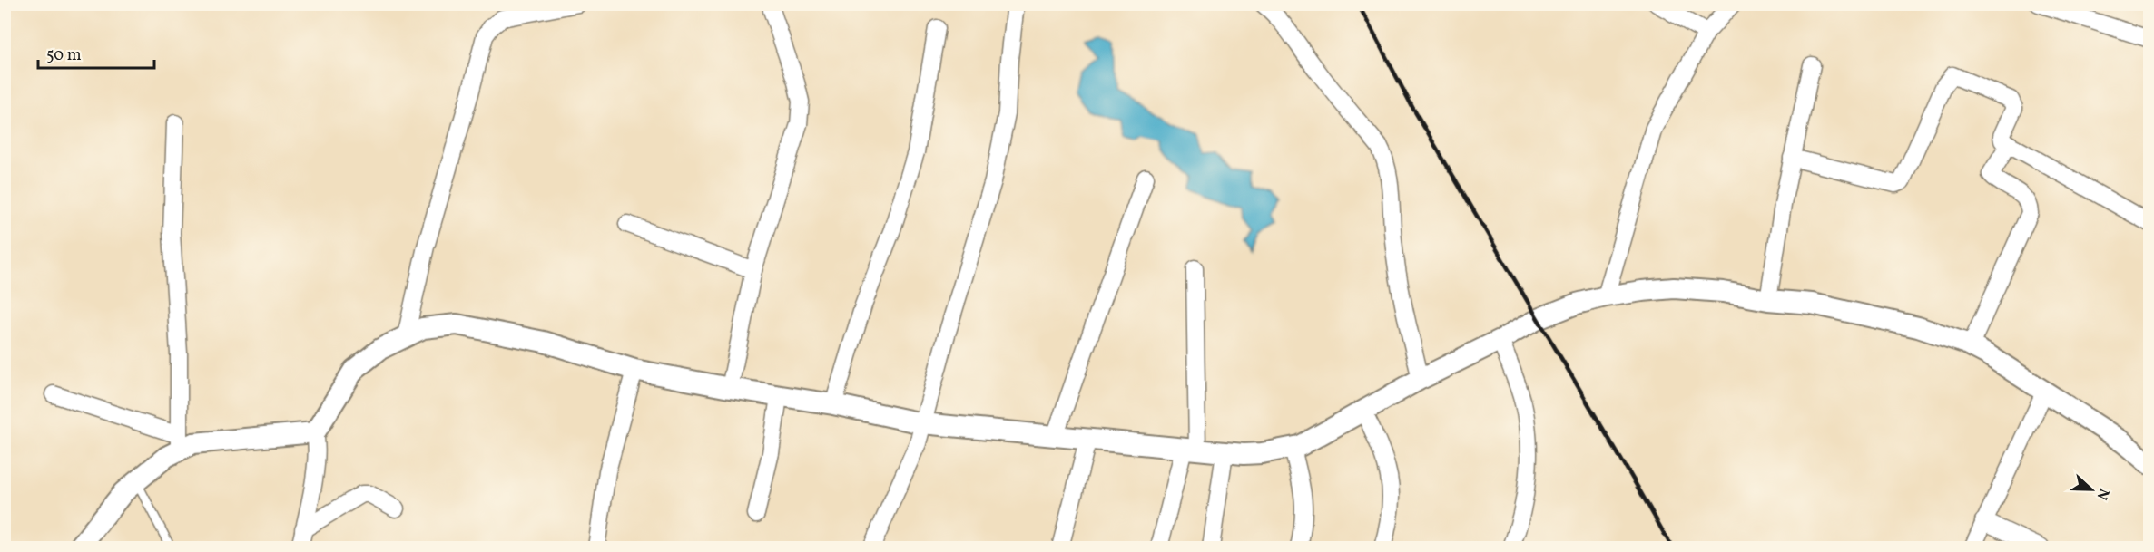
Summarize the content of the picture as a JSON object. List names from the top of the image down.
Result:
{
  "scale_bar": "50 m",
  "north": "right"
}
